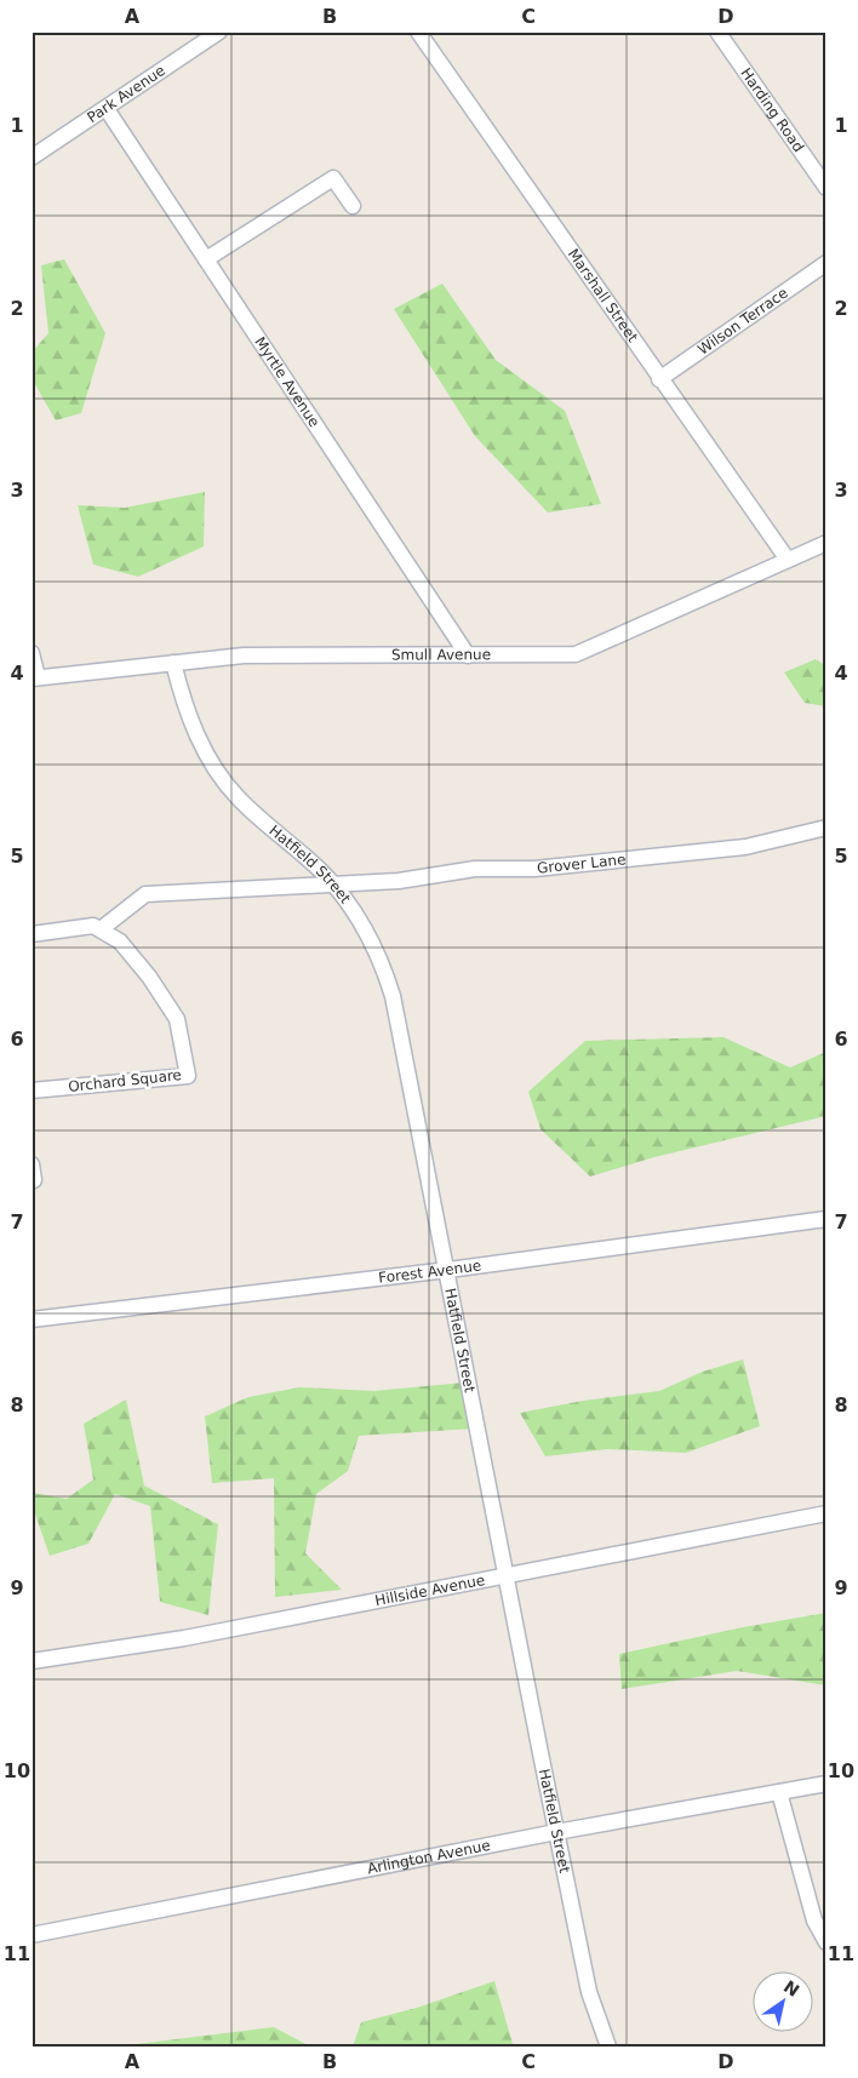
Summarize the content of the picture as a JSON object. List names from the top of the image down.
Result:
{
  "streets": {
    "street": [
      "Park Avenue",
      "Harding Road",
      "Marshall Street",
      "Wilson Terrace",
      "Myrtle Avenue",
      "Smull Avenue",
      "Grover Lane",
      "Hatfield Street",
      "Orchard Square",
      "Forest Avenue",
      "Hillside Avenue",
      "Arlington Avenue"
    ]
  },
  "crossings": [
    ["Park Avenue", "Myrtle Avenue"],
    ["Marshall Street", "Wilson Terrace"],
    ["Marshall Street", "Smull Avenue"],
    ["Myrtle Avenue", "Smull Avenue"],
    ["Smull Avenue", "Hatfield Street"],
    ["Grover Lane", "Hatfield Street"],
    ["Hatfield Street", "Forest Avenue"],
    ["Hatfield Street", "Hillside Avenue"],
    ["Hatfield Street", "Arlington Avenue"]
  ],
  "north": "top right",
  "grid": {
    "columns": [
      "A",
      "B",
      "C",
      "D"
    ],
    "rows": [
      "1",
      "2",
      "3",
      "4",
      "5",
      "6",
      "7",
      "8",
      "9",
      "10",
      "11"
    ]
  }
}
